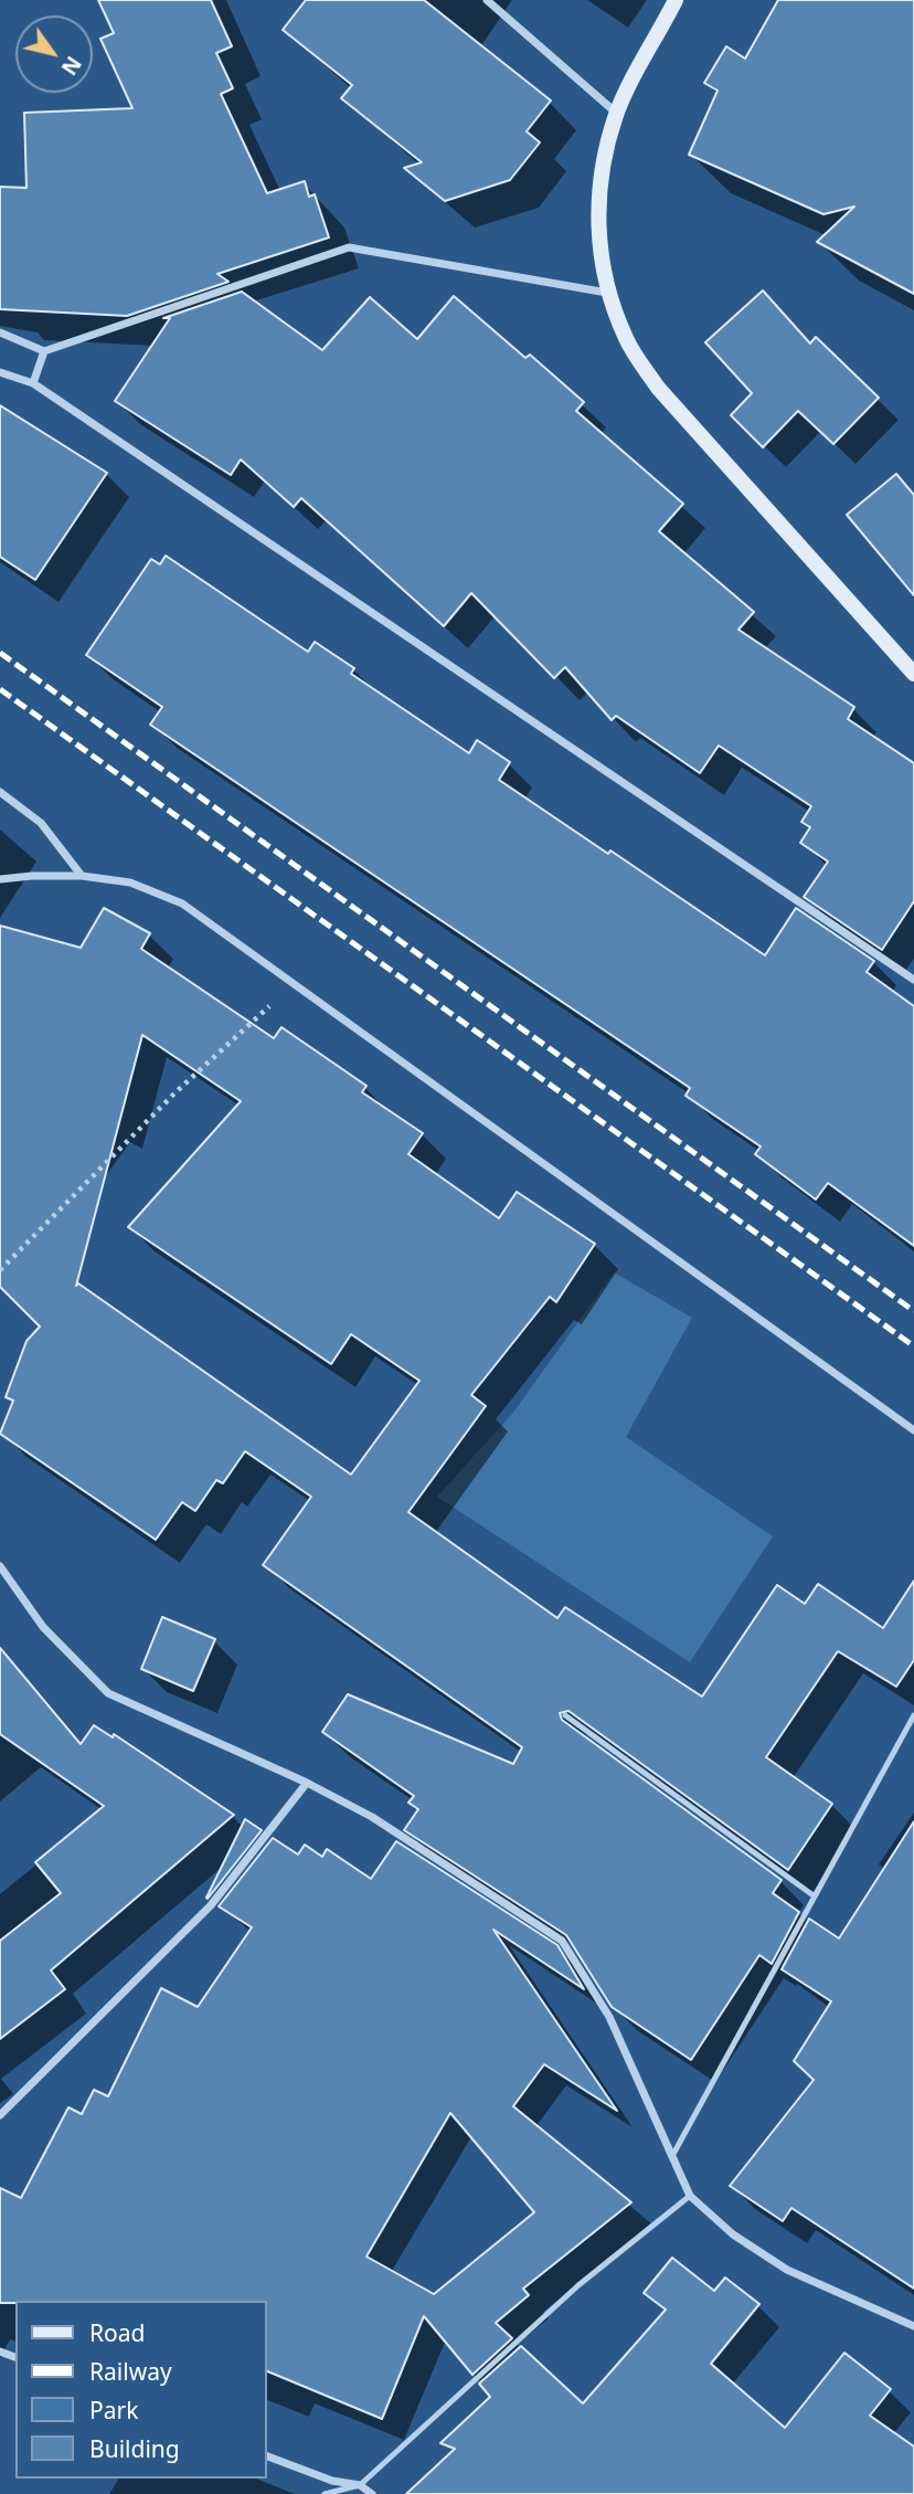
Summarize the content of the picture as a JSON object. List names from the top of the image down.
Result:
{
  "legend": [
    "Road",
    "Railway",
    "Park",
    "Building"
  ],
  "north": "bottom right"
}
